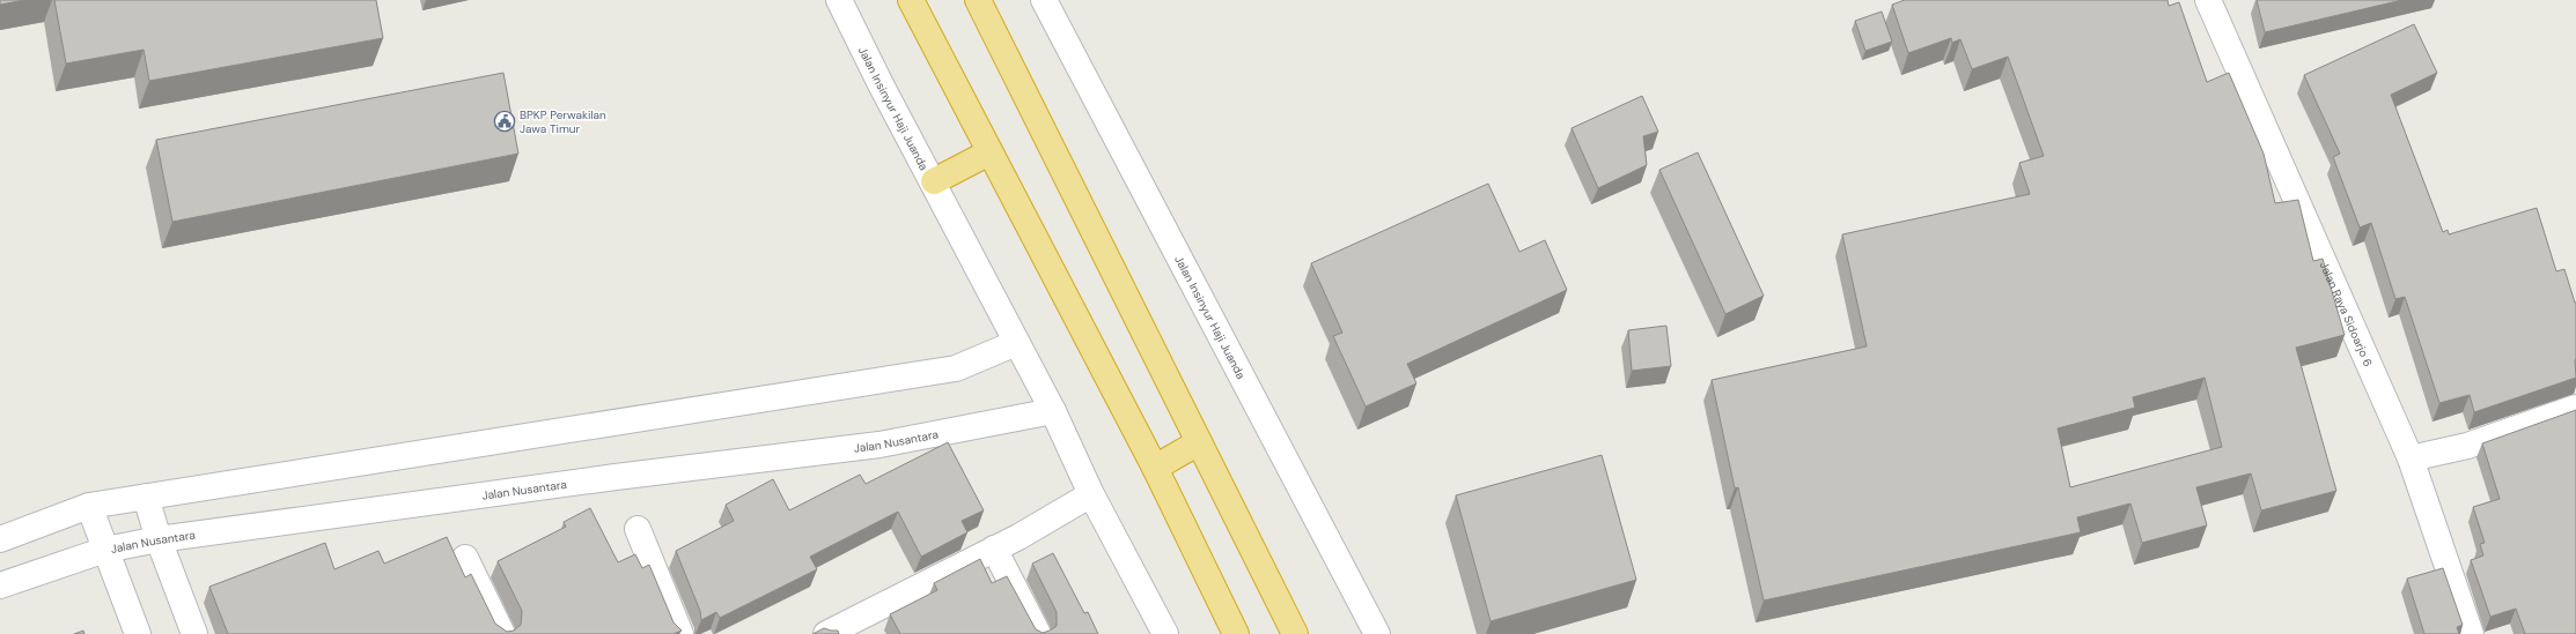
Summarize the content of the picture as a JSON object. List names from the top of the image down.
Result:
{
  "streets": {
    "street": ["Jalan Insinyur Haji Juanda", "Jalan Raya Sidoarjo 6", "Jalan Nusantara"]
  },
  "crossings": [
    ["Jalan Insinyur Haji Juanda", "Jalan Nusantara"]
  ],
  "places": {
    "public building": ["BPKP Perwakilan Jawa Timur"]
  }
}
